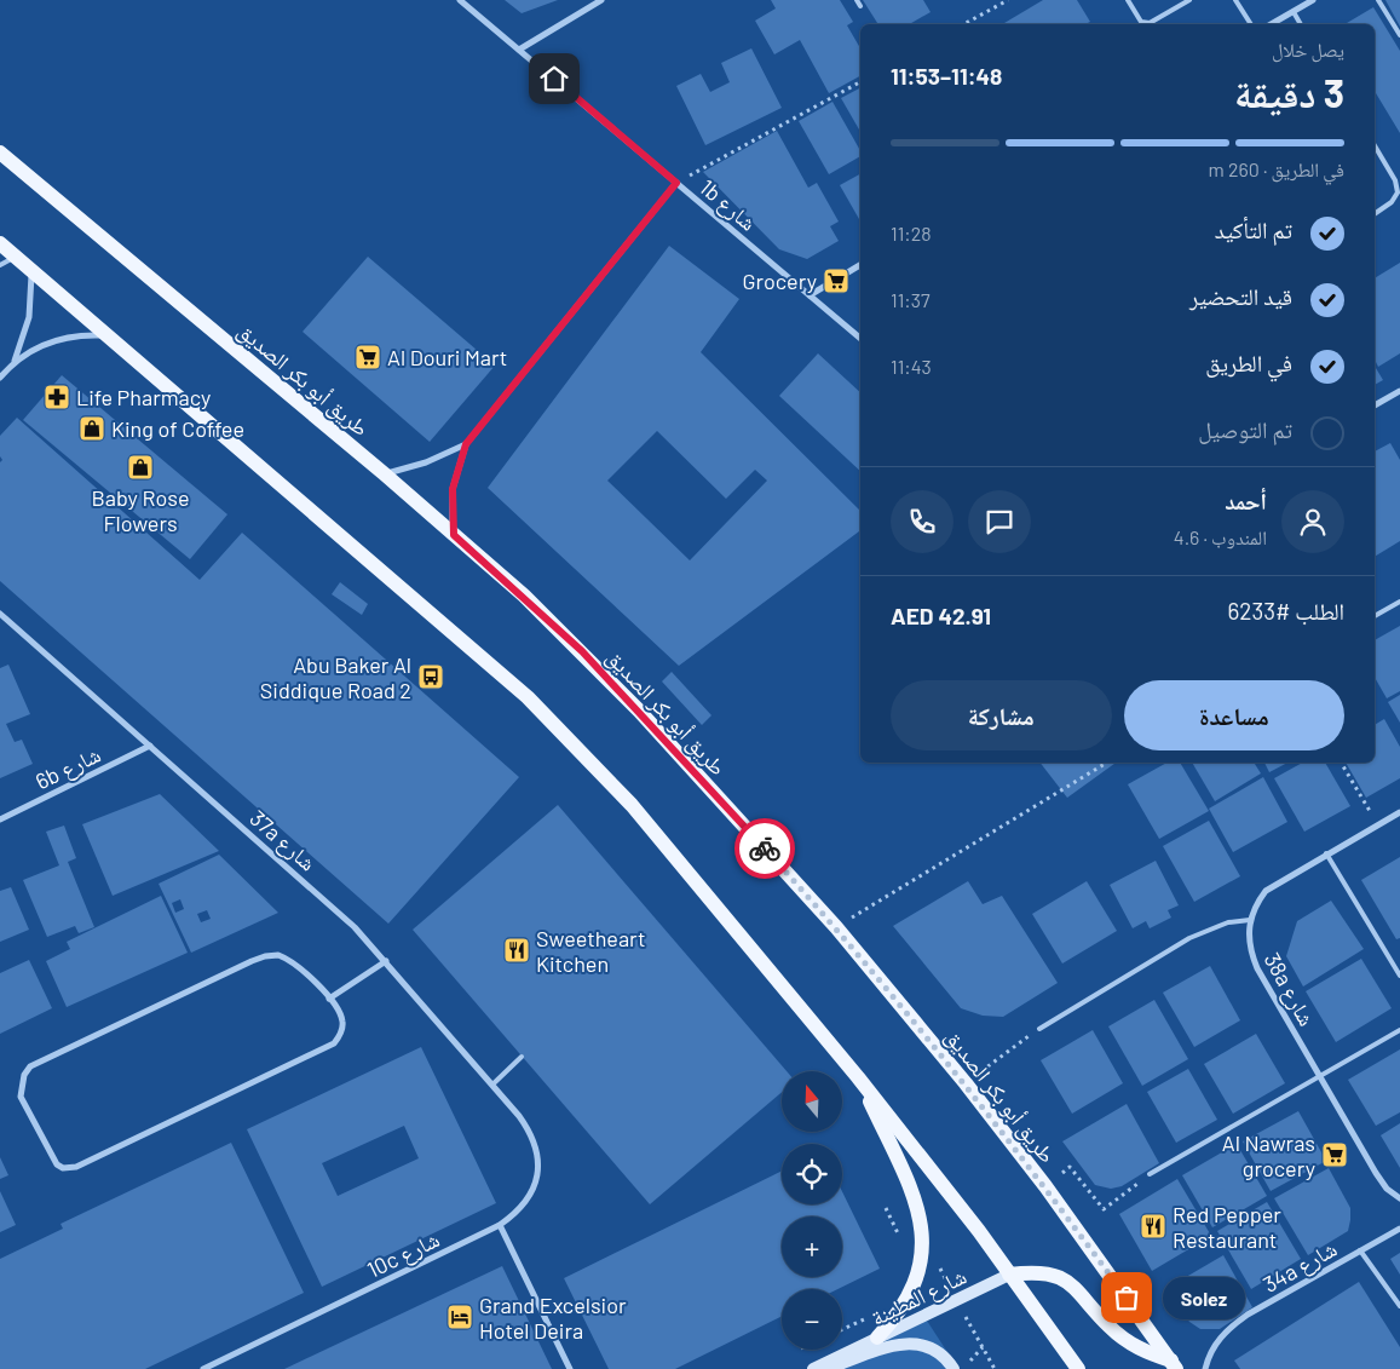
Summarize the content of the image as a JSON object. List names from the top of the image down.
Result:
{
  "streets": {
    "main road": ["طريق أبو بكر الصديق"],
    "street": [
      "1b شارع",
      "6b شارع",
      "37a شارع",
      "38a شارع",
      "10c شارع",
      "34a شارع",
      "شارع المطينة"
    ]
  },
  "crossings": [
    ["6b شارع", "37a شارع"],
    ["37a شارع", "10c شارع"]
  ],
  "places": {
    "supermarket": ["Grocery", "Al Douri Mart", "Al Nawras grocery"],
    "pharmacy": ["Life Pharmacy"],
    "shop": ["King of Coffee", "Baby Rose Flowers"],
    "bus stop": ["Abu Baker Al Siddique Road 2"],
    "restaurant": ["Sweetheart Kitchen", "Red Pepper Restaurant"],
    "other": ["Solez"],
    "hotel": ["Grand Excelsior Hotel Deira"]
  },
  "north": "top",
  "page": {
    "heading": ["3 دقيقة", "يصل خلال", "11:48–11:53"],
    "panel": [
      "أحمد",
      "المندوب · 4.6",
      "الطلب #6233",
      "AED 42.91"
    ],
    "bar": "في الطريق · 260 m",
    "list": [
      ["تم التأكيد", "11:28"],
      ["قيد التحضير", "11:37"],
      ["في الطريق", "11:43"],
      "تم التوصيل"
    ],
    "buttons": ["مساعدة", "مشاركة"],
    "map_buttons": ["+", "−"],
    "bubble": "Solez"
  }
}
